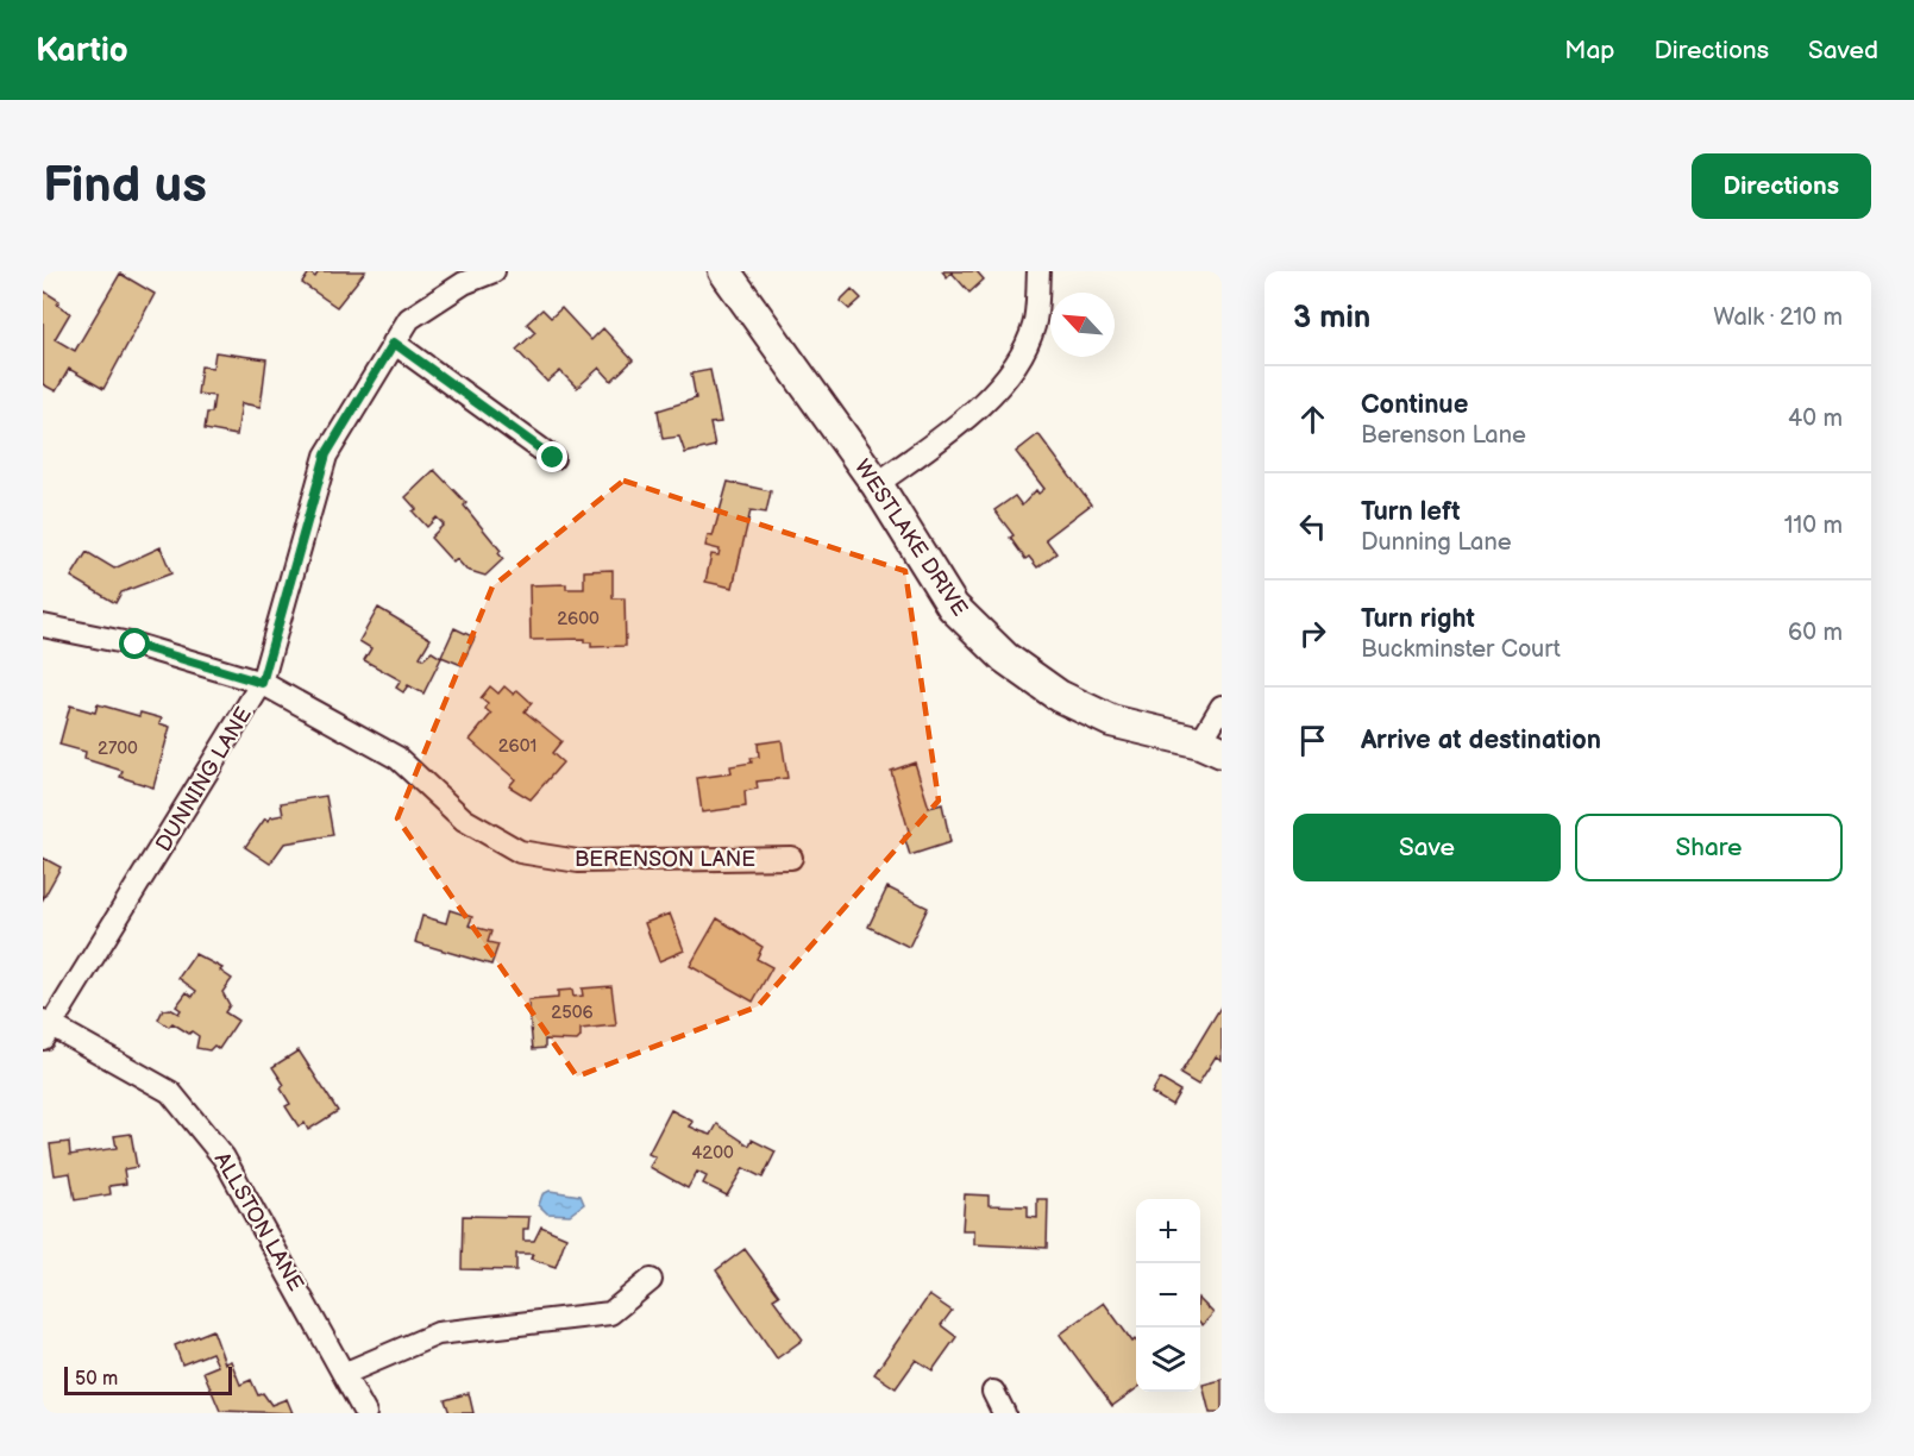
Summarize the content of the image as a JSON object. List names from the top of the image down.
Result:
{
  "streets": {
    "street": [
      "WESTLAKE DRIVE",
      "DUNNING LANE",
      "BERENSON LANE",
      "ALLSTON LANE"
    ]
  },
  "crossings": [
    ["DUNNING LANE", "BERENSON LANE"],
    ["DUNNING LANE", "ALLSTON LANE"]
  ],
  "house_numbers": [
    "2600",
    "2601",
    "2700",
    "2506",
    "4200"
  ],
  "scale_bar": "50 m",
  "north": "top left",
  "page": {
    "header": "Kartio",
    "nav": ["Map", "Directions", "Saved"],
    "buttons": [
      "Directions",
      ["Save", "Share"]
    ],
    "title": "Find us",
    "heading": ["3 min", "Walk · 210 m"],
    "list": [
      ["Continue", "Berenson Lane", "40 m"],
      ["Turn left", "Dunning Lane", "110 m"],
      ["Turn right", "Buckminster Court", "60 m"],
      "Arrive at destination"
    ],
    "map_buttons": ["+", "−"],
    "scale": "50 m"
  }
}
